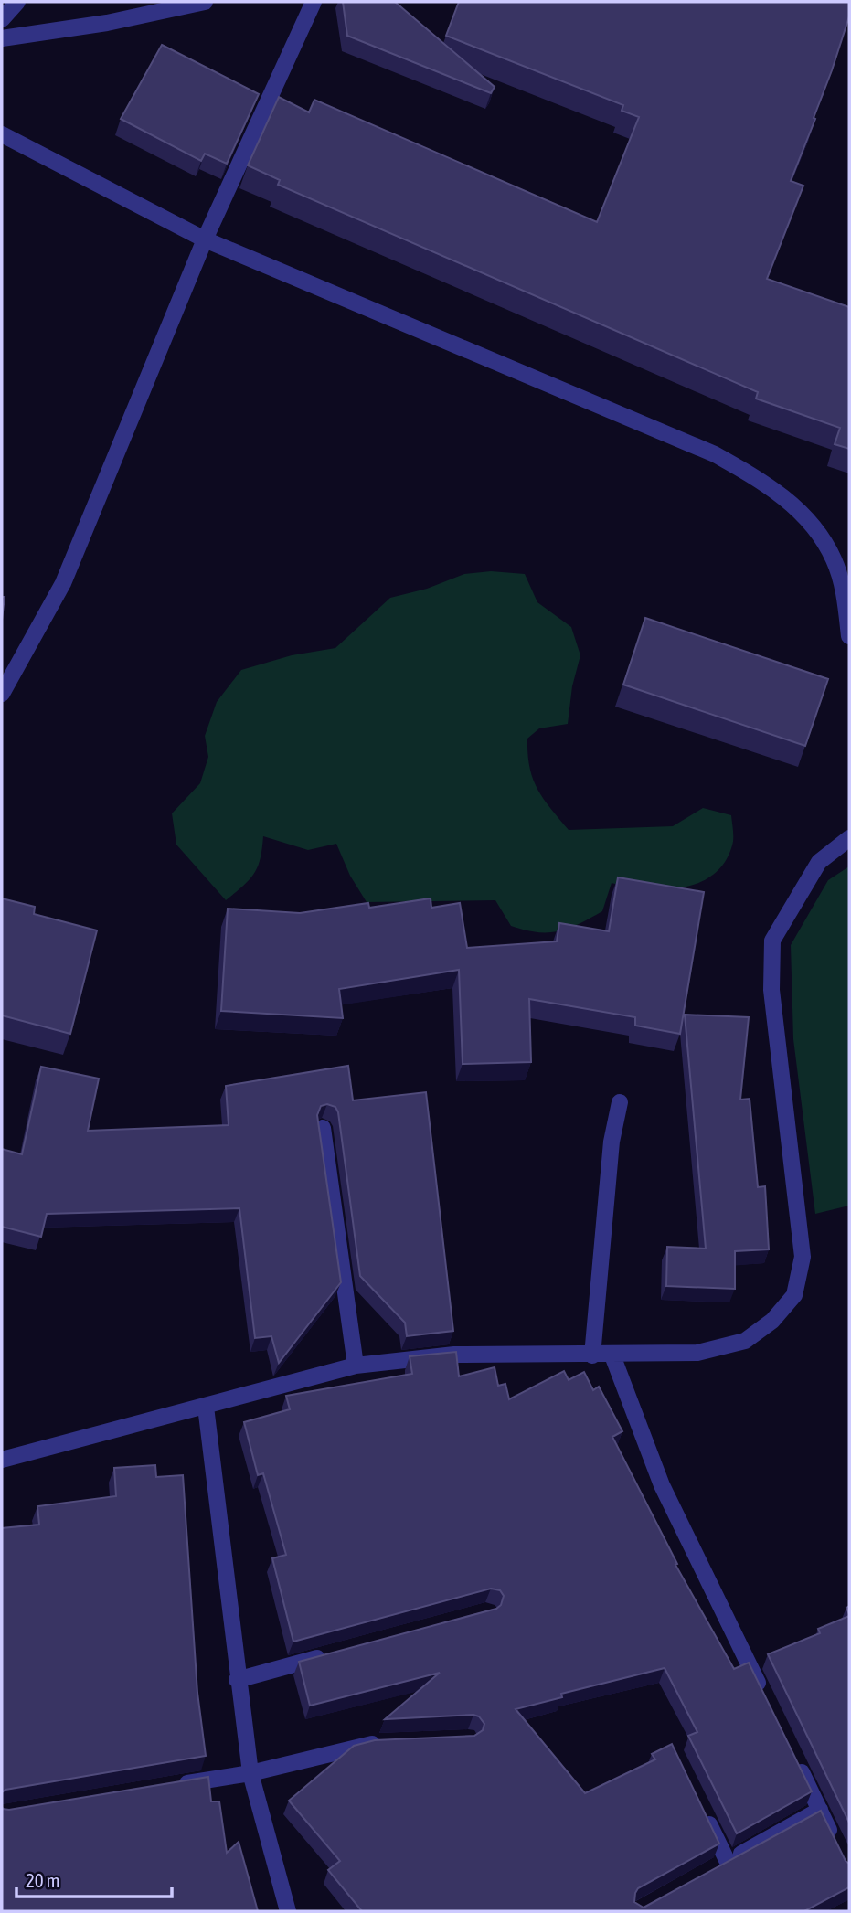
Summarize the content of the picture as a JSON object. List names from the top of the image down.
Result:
{
  "scale_bar": "20 m"
}
